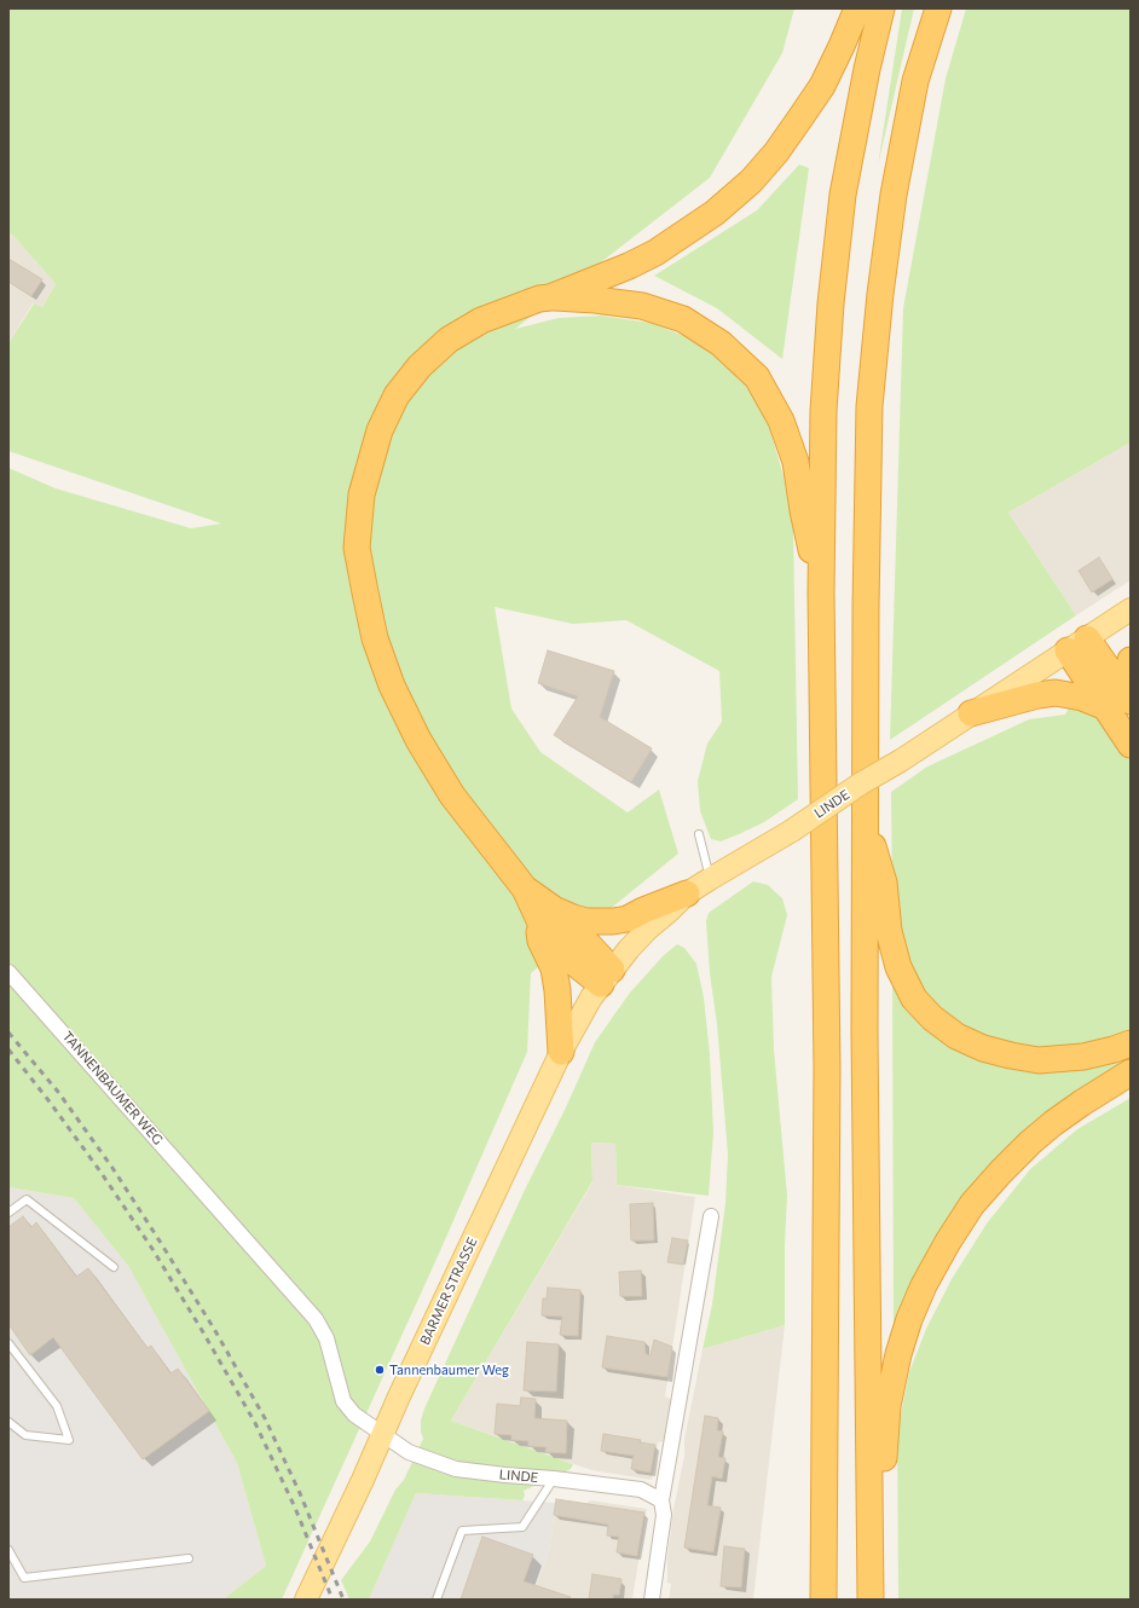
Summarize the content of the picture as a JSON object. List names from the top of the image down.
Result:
{
  "streets": {
    "main road": ["LINDE", "BARMER STRASSE"],
    "street": ["TANNENBAUMER WEG"]
  },
  "crossings": [
    ["LINDE", "TANNENBAUMER WEG"],
    ["LINDE", "BARMER STRASSE"],
    ["TANNENBAUMER WEG", "BARMER STRASSE"]
  ],
  "places": ["Tannenbaumer Weg"]
}
